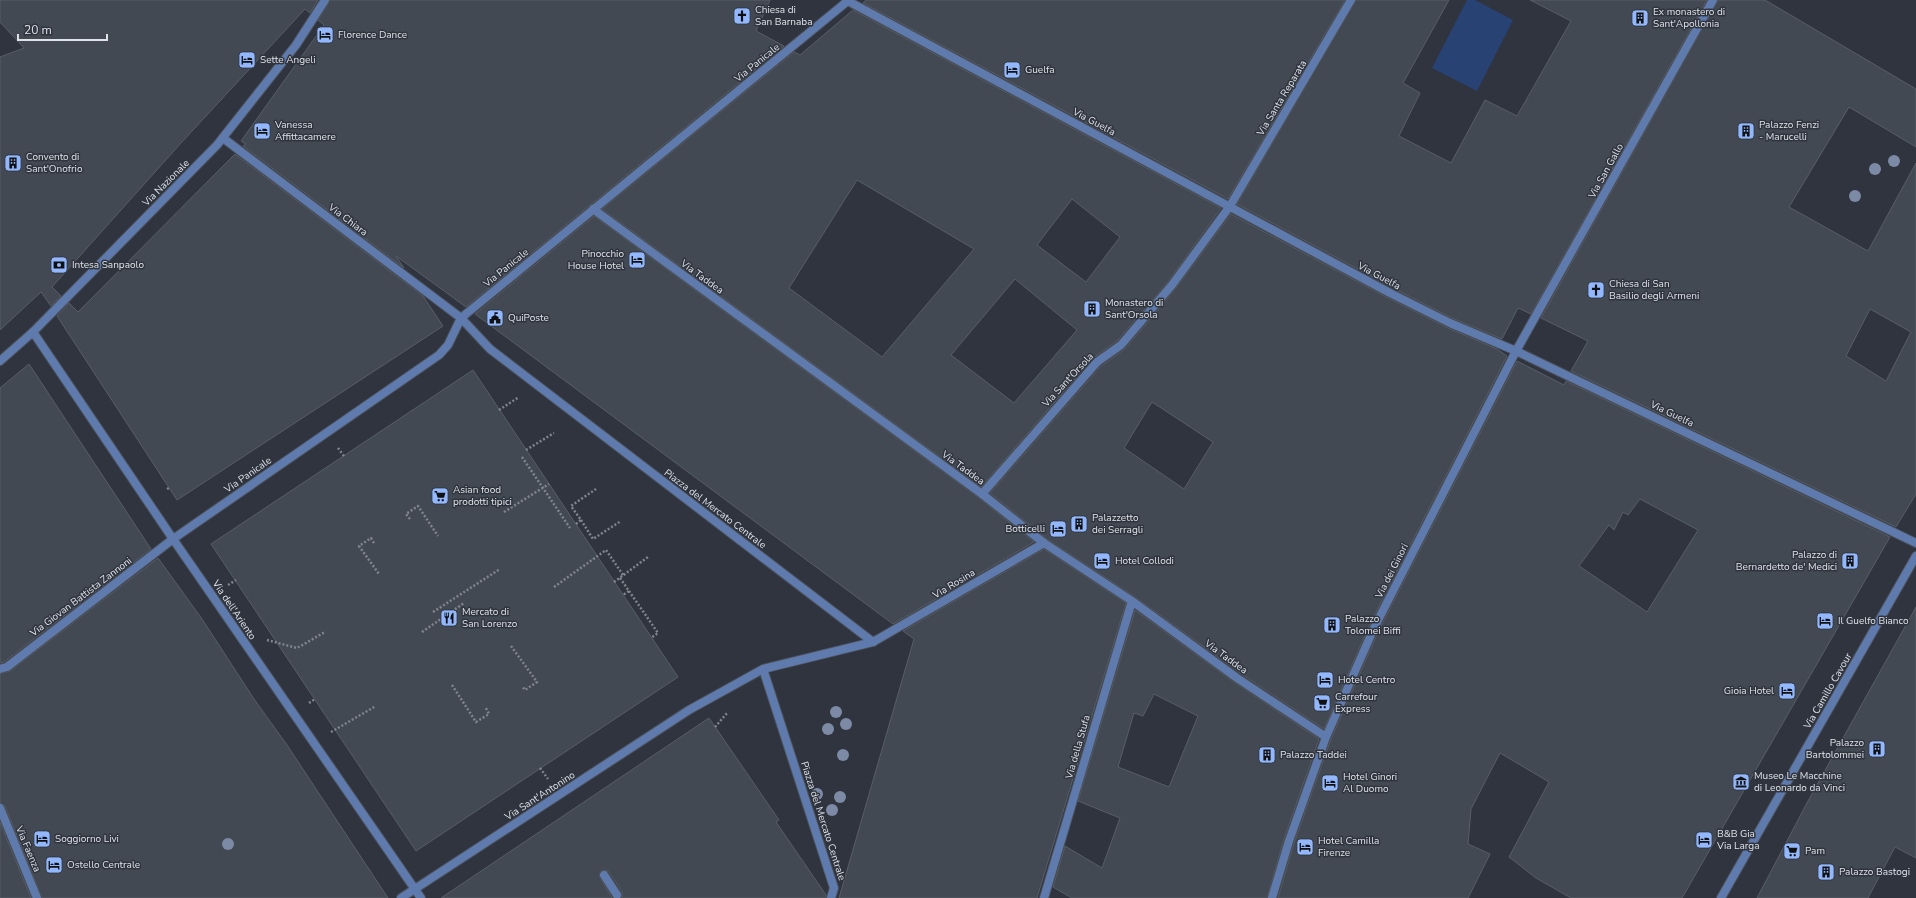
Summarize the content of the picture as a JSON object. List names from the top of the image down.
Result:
{
  "streets": {
    "street": [
      "Via Panicale",
      "Via Santa Reparata",
      "Via Guelfa",
      "Via San Gallo",
      "Via Nazionale",
      "Via Chiara",
      "Via Taddea",
      "Via Sant'Orsola",
      "Piazza del Mercato Centrale",
      "Via dei Ginori",
      "Via Rosina",
      "Via Giovan Battista Zannoni",
      "Via dell'Ariento",
      "Via Camillo Cavour",
      "Via della Stufa",
      "Via Sant'Antonino",
      "Via Faenza"
    ]
  },
  "crossings": [
    ["Via Panicale", "Via Guelfa"],
    ["Via Panicale", "Via Chiara"],
    ["Via Panicale", "Via Taddea"],
    ["Via Panicale", "Piazza del Mercato Centrale"],
    ["Via Panicale", "Via Giovan Battista Zannoni"],
    ["Via Panicale", "Via dell'Ariento"],
    ["Via Santa Reparata", "Via Guelfa"],
    ["Via Santa Reparata", "Via Sant'Orsola"],
    ["Via Guelfa", "Via San Gallo"],
    ["Via Guelfa", "Via Sant'Orsola"],
    ["Via Guelfa", "Via dei Ginori"],
    ["Via San Gallo", "Via dei Ginori"],
    ["Via Nazionale", "Via Chiara"],
    ["Via Nazionale", "Via dell'Ariento"],
    ["Via Chiara", "Piazza del Mercato Centrale"],
    ["Via Taddea", "Via Sant'Orsola"],
    ["Via Taddea", "Via dei Ginori"],
    ["Via Taddea", "Via Rosina"],
    ["Via Taddea", "Via della Stufa"],
    ["Piazza del Mercato Centrale", "Via Rosina"],
    ["Piazza del Mercato Centrale", "Via Sant'Antonino"],
    ["Via Giovan Battista Zannoni", "Via dell'Ariento"],
    ["Via dell'Ariento", "Via Sant'Antonino"]
  ],
  "places": {
    "church": ["Chiesa di San Barnaba", "Chiesa di San Basilio degli Armeni"],
    "building": [
      "Ex monastero di Sant'Apollonia",
      "Palazzo Fenzi - Marucelli",
      "Convento di Sant'Onofrio",
      "Monastero di Sant'Orsola",
      "Palazzetto dei Serragli",
      "Palazzo di Bernardetto de' Medici",
      "Palazzo Tolomei Biffi",
      "Palazzo Bartolommei",
      "Palazzo Taddei",
      "Palazzo Bastogi"
    ],
    "hotel": [
      "Florence Dance",
      "Sette Angeli",
      "Guelfa",
      "Vanessa Affittacamere",
      "Pinocchio House Hotel",
      "Botticelli",
      "Hotel Collodi",
      "Il Guelfo Bianco",
      "Hotel Centro",
      "Gioia Hotel",
      "Hotel Ginori Al Duomo",
      "Soggiorno Livi",
      "B&B Gia Via Larga",
      "Hotel Camilla Firenze",
      "Ostello Centrale"
    ],
    "bank": ["Intesa Sanpaolo"],
    "public building": ["QuiPoste"],
    "supermarket": ["Asian food prodotti tipici", "Carrefour Express", "Pam"],
    "restaurant": ["Mercato di San Lorenzo"],
    "museum": ["Museo Le Macchine di Leonardo da Vinci"]
  },
  "scale_bar": "20 m"
}
